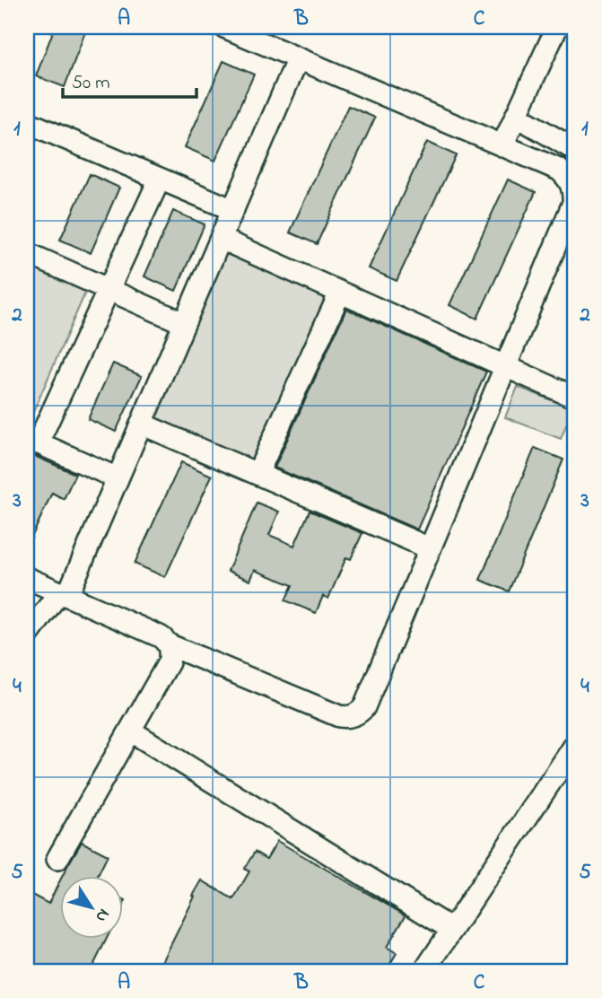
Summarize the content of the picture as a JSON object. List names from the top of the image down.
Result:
{
  "scale_bar": "50 m",
  "north": "bottom right",
  "grid": {
    "columns": ["A", "B", "C"],
    "rows": [
      "1",
      "2",
      "3",
      "4",
      "5"
    ]
  }
}
